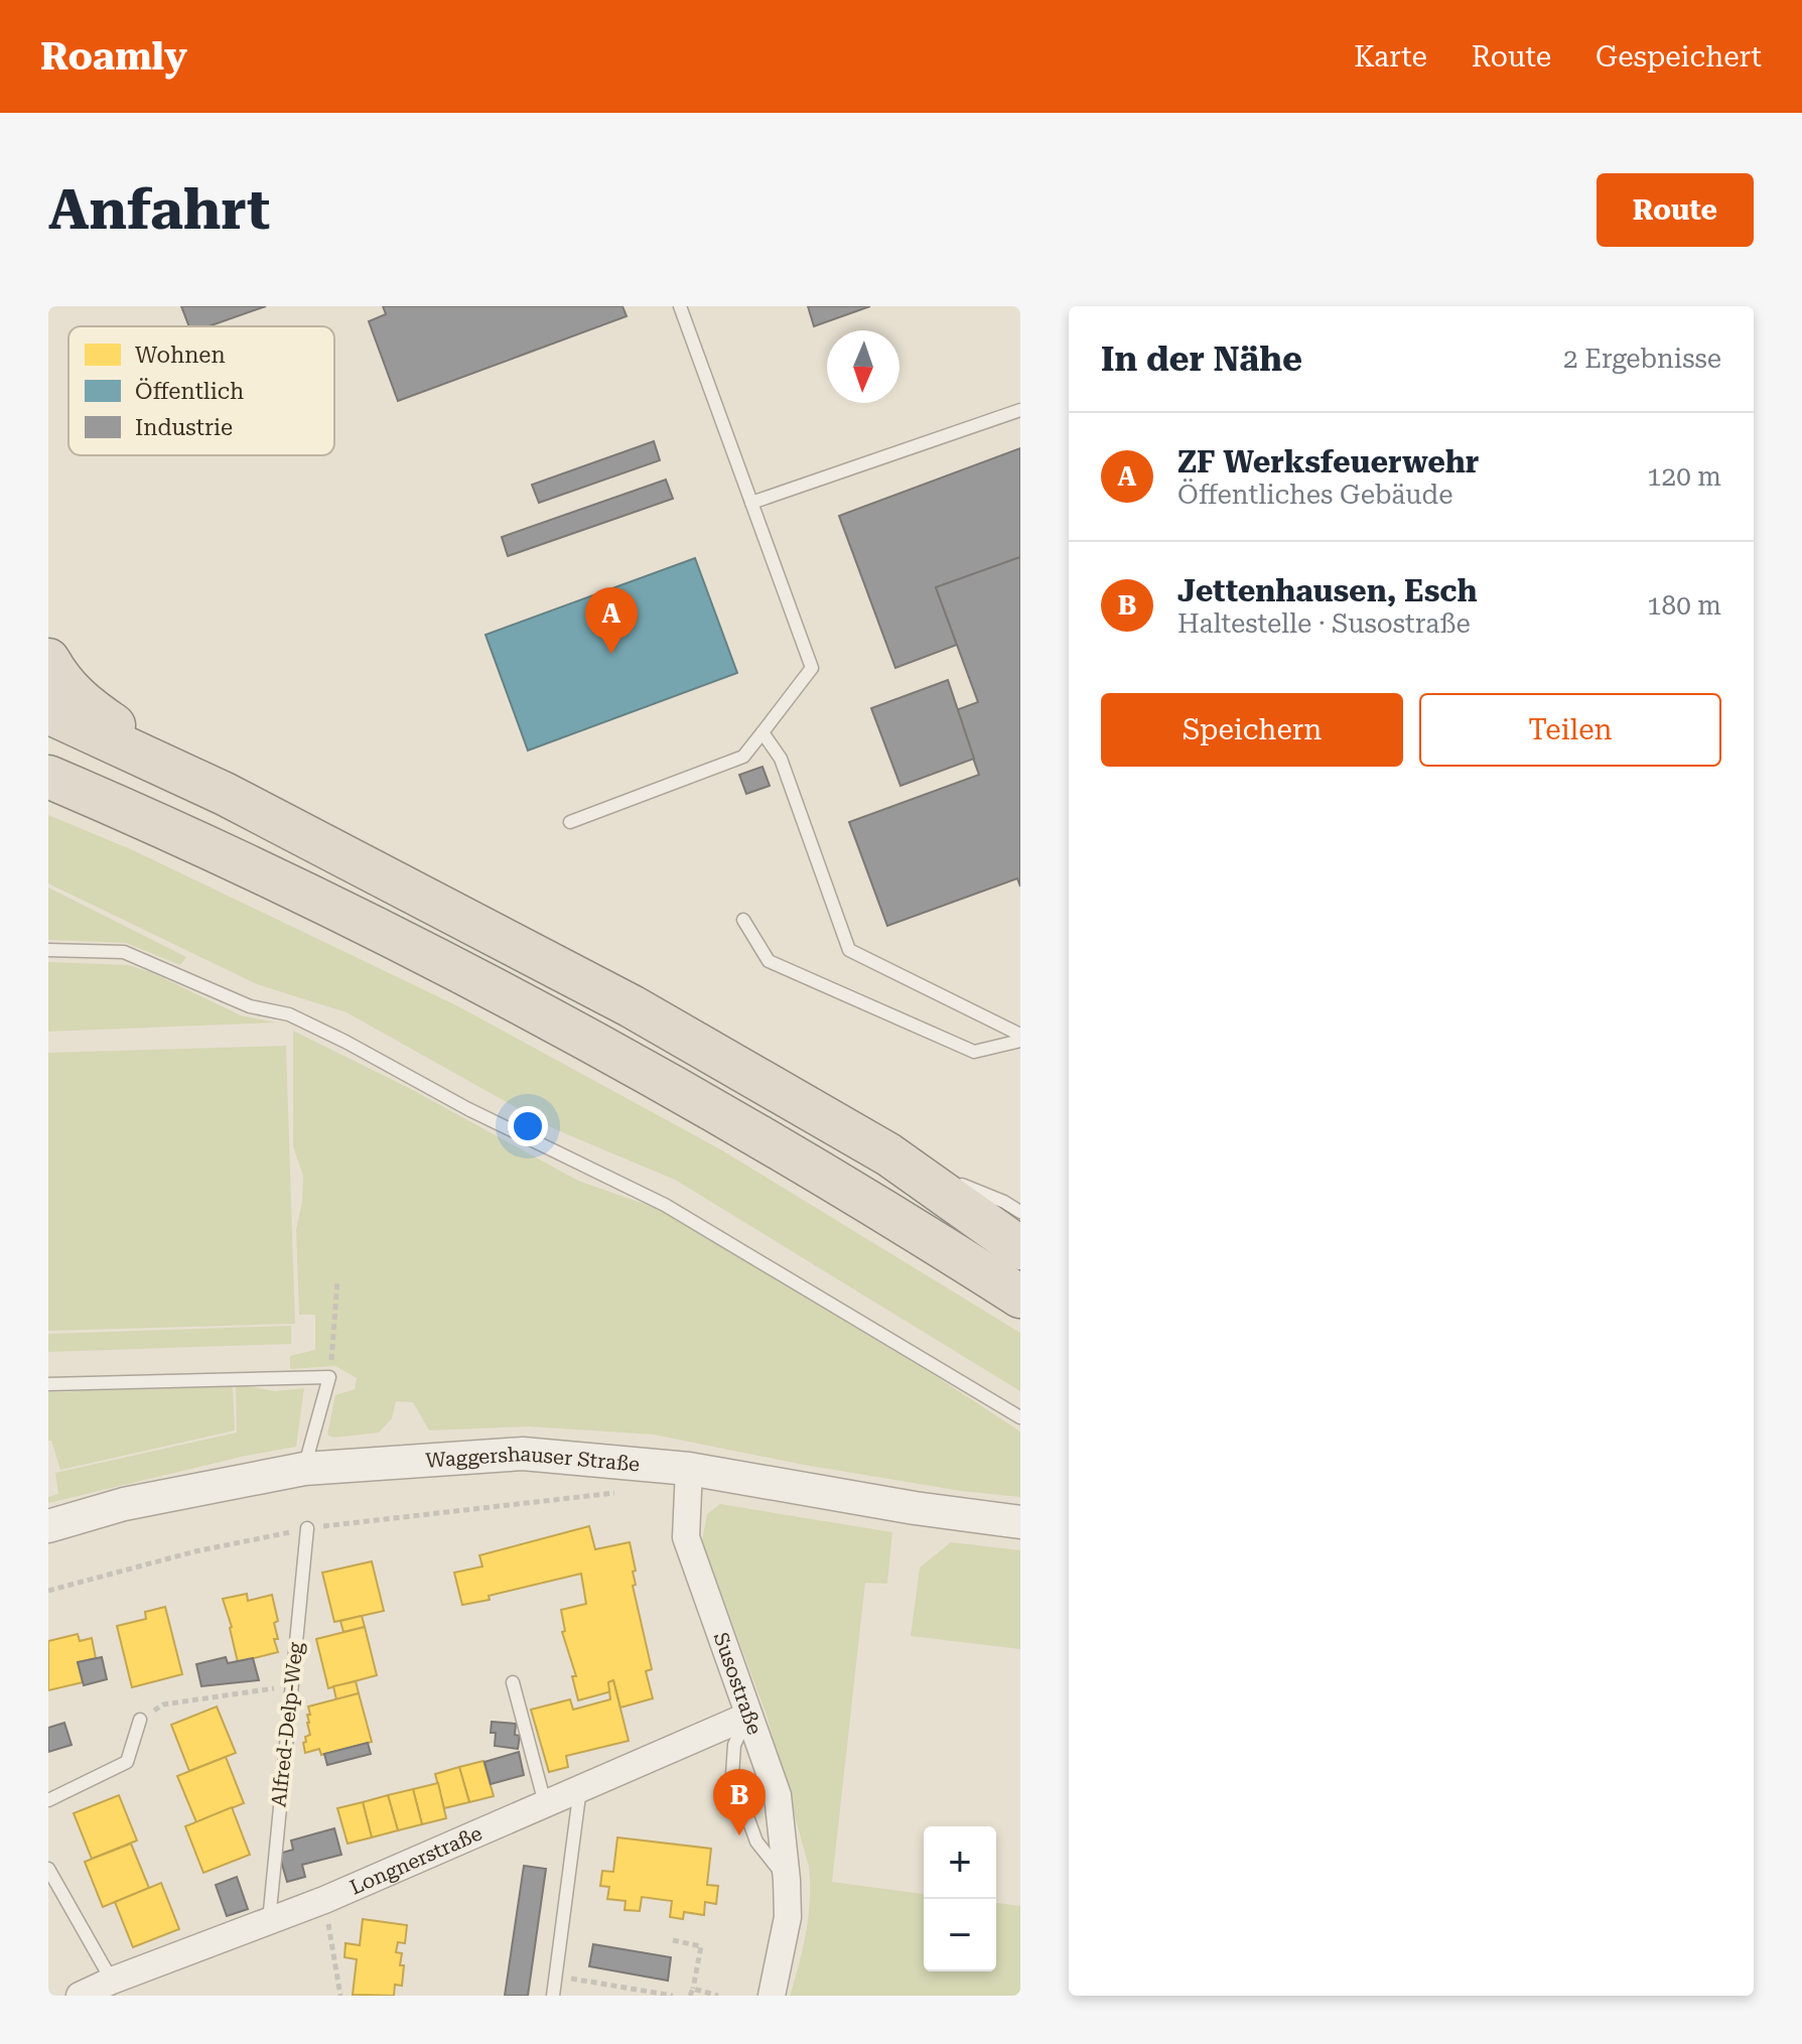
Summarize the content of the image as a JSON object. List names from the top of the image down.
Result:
{
  "streets": {
    "street": ["Waggershauser Straße", "Susostraße", "Longnerstraße"],
    "lane": ["Alfred-Delp-Weg"]
  },
  "crossings": [
    ["Waggershauser Straße", "Susostraße"],
    ["Susostraße", "Longnerstraße"],
    ["Alfred-Delp-Weg", "Longnerstraße"]
  ],
  "legend": ["Wohnen", "Öffentlich", "Industrie"],
  "north": "bottom",
  "page": {
    "header": "Roamly",
    "nav": ["Karte", "Route", "Gespeichert"],
    "buttons": [
      "Route",
      ["Speichern", "Teilen"]
    ],
    "title": "Anfahrt",
    "heading": ["In der Nähe", "2 Ergebnisse"],
    "list": [
      {
        "mark": "A",
        "name": "ZF Werksfeuerwehr",
        "note": "Öffentliches Gebäude",
        "value": "120 m"
      },
      {
        "mark": "B",
        "name": "Jettenhausen, Esch",
        "note": "Haltestelle · Susostraße",
        "value": "180 m"
      }
    ],
    "pins": ["A", "B"],
    "map_buttons": ["+", "−"]
  }
}
